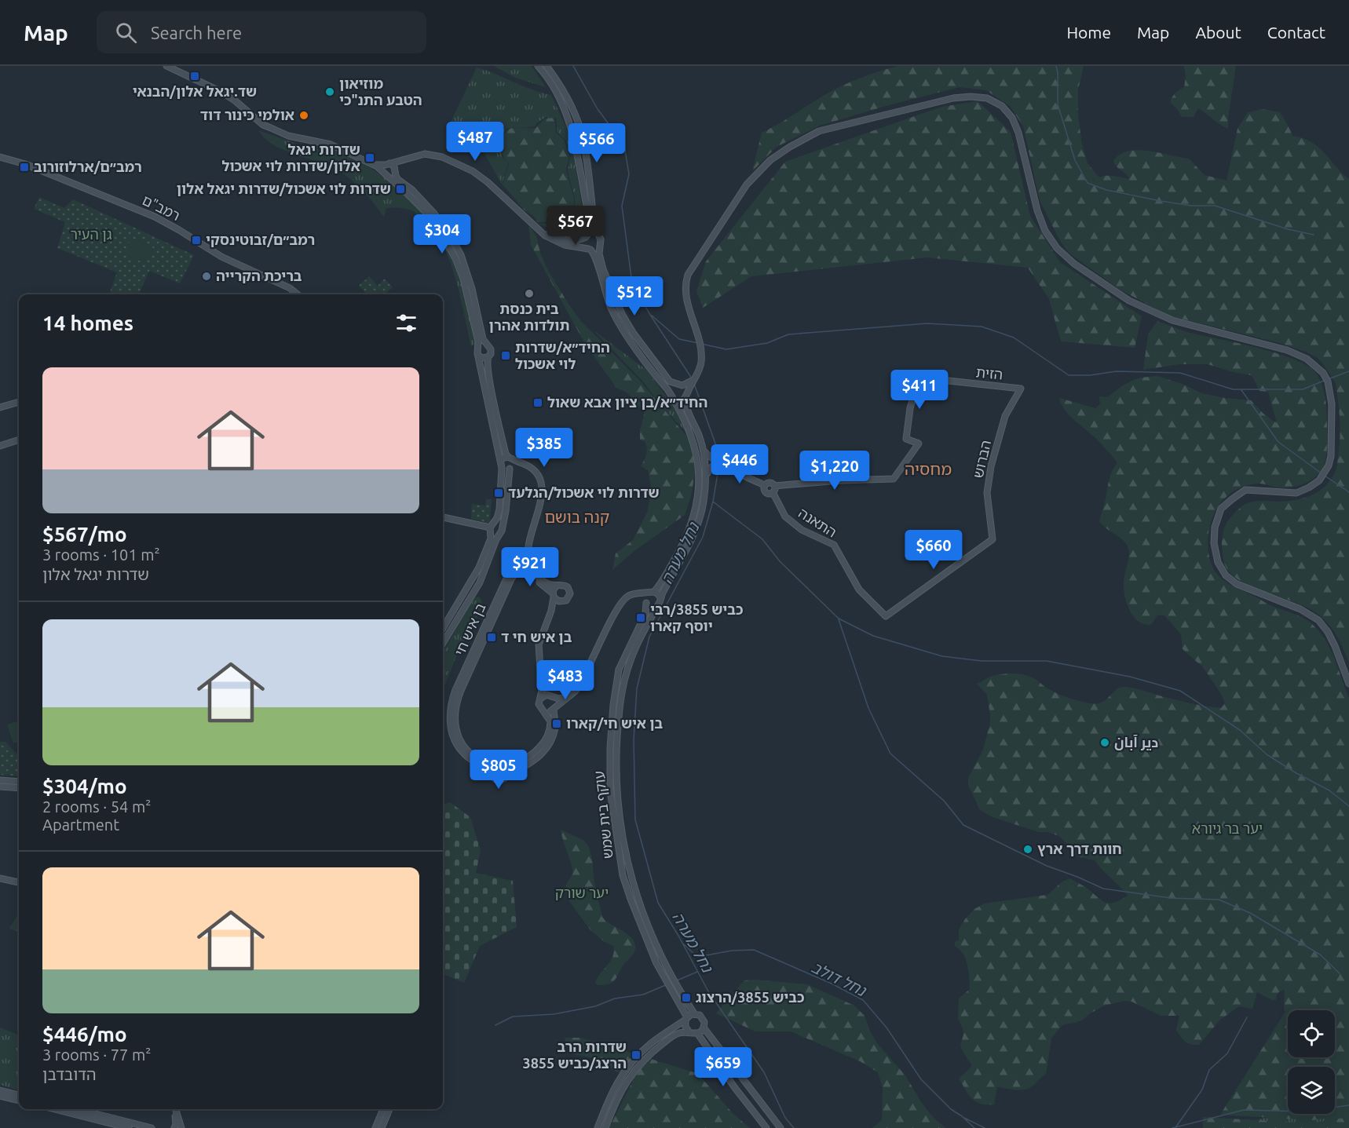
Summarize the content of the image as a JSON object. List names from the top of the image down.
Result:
{
  "streets": {
    "main road": [
      "רמב\"ם",
      "הזית",
      "הברוש",
      "התאנה",
      "בן איש חי",
      "עוקף בית שמש"
    ]
  },
  "crossings": [
    ["הזית", "הברוש"],
    ["הזית", "התאנה"],
    ["הברוש", "התאנה"]
  ],
  "districts": ["מחסיה", "קנה בושם"],
  "water": ["נחל מערה", "נחל דולב"],
  "parks": ["גן העיר", "יער בר גיורא", "יער שורק"],
  "places": {
    "transit": [
      "שד.יגאל אלון/הבנאי",
      "שדרות יגאל אלון/שדרות לוי אשכול",
      "רמב״ם/ארלוזורוב",
      "שדרות לוי אשכול/שדרות יגאל אלון",
      "רמב״ם/זבוטינסקי",
      "החיד״א/שדרות לוי אשכול",
      "החיד״א/בן ציון אבא שאול",
      "שדרות לוי אשכול/הגלעד",
      "כביש 3855/רבי יוסף קארו",
      "בן איש חי ד",
      "בן איש חי/קארו",
      "כביש 3855/הרצוג",
      "שדרות הרב הרצג/כביש 3855"
    ],
    "other": [
      "מוזיאון הטבע התנ\"כי",
      "אולמי כינור דוד",
      "בריכת הקרייה",
      "בית כנסת תולדות אהרן",
      "دير آبان",
      "חוות דרך ארץ"
    ]
  },
  "page": {
    "header": "Map",
    "search": "Search here",
    "nav": [
      "Home",
      "Map",
      "About",
      "Contact"
    ],
    "price": [
      "$487",
      "$566",
      "$567",
      "$304",
      "$512",
      "$411",
      "$385",
      "$446",
      "$1,220",
      "$660",
      "$921",
      "$483",
      "$805",
      "$659"
    ],
    "heading": "14 homes",
    "list": [
      {
        "name": "$567/mo",
        "note": "3 rooms · 101 m² · שדרות יגאל אלון"
      },
      {
        "name": "$304/mo",
        "note": "2 rooms · 54 m² · Apartment"
      },
      {
        "name": "$446/mo",
        "note": "3 rooms · 77 m² · הדובדבן"
      }
    ]
  }
}
